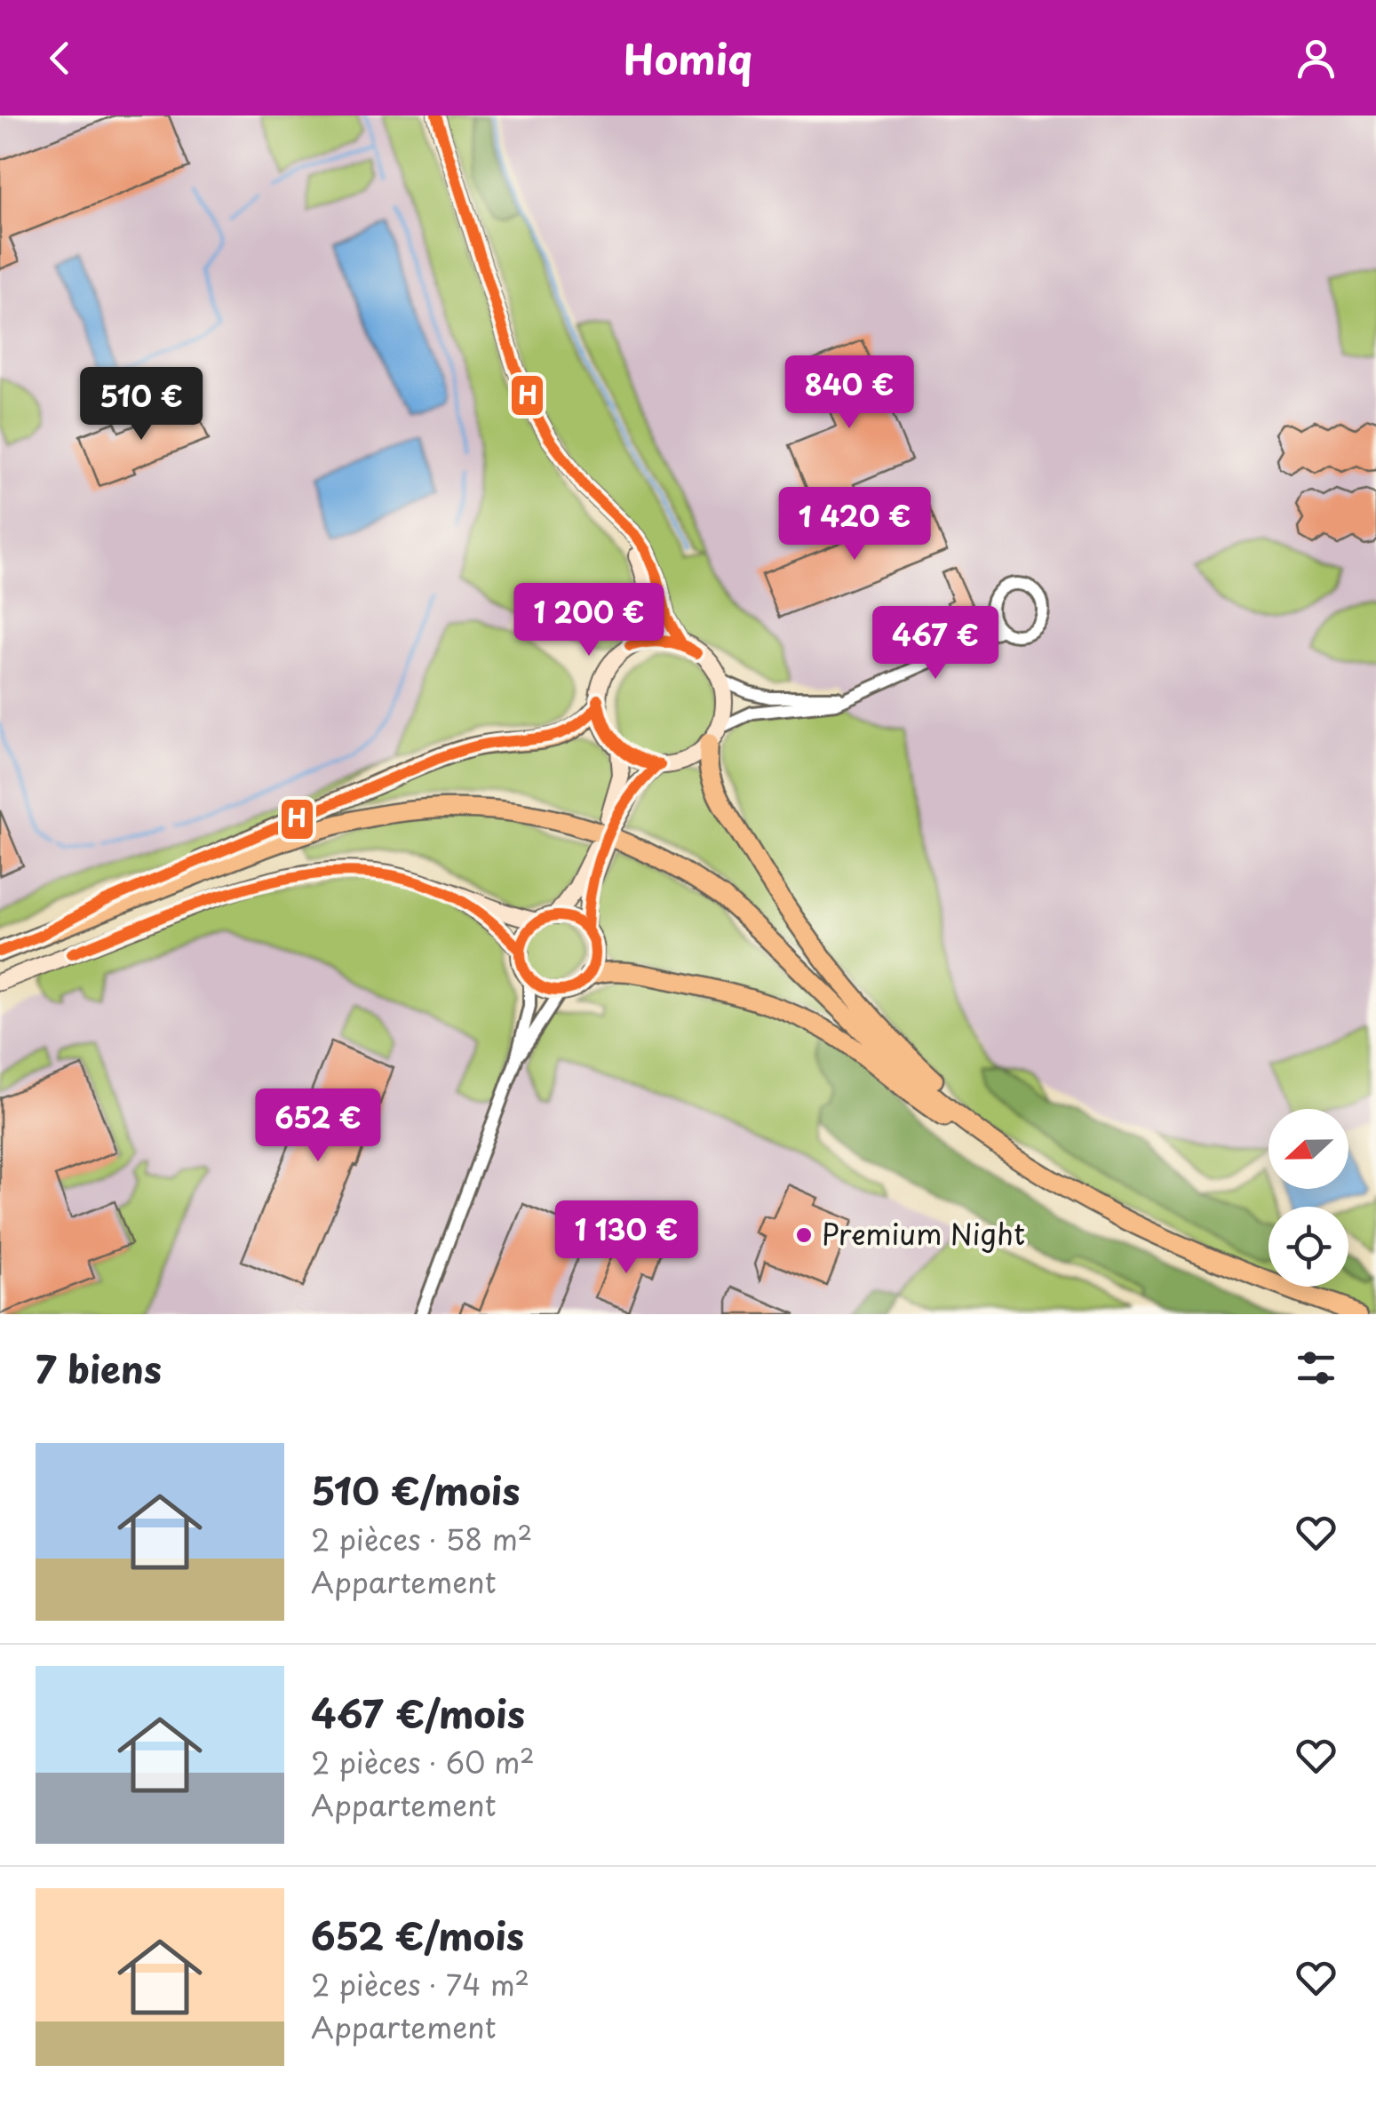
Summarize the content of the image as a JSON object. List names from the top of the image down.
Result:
{
  "places": ["Premium Night"],
  "lines": ["transit line H"],
  "north": "left",
  "page": {
    "header": "Homiq",
    "price": [
      "840 €",
      "510 €",
      "1 420 €",
      "1 200 €",
      "467 €",
      "652 €",
      "1 130 €"
    ],
    "heading": "7 biens",
    "list": [
      {
        "name": "510 €/mois",
        "note": "2 pièces · 58 m² · Appartement"
      },
      {
        "name": "467 €/mois",
        "note": "2 pièces · 60 m² · Appartement"
      },
      {
        "name": "652 €/mois",
        "note": "2 pièces · 74 m² · Appartement"
      }
    ]
  }
}
